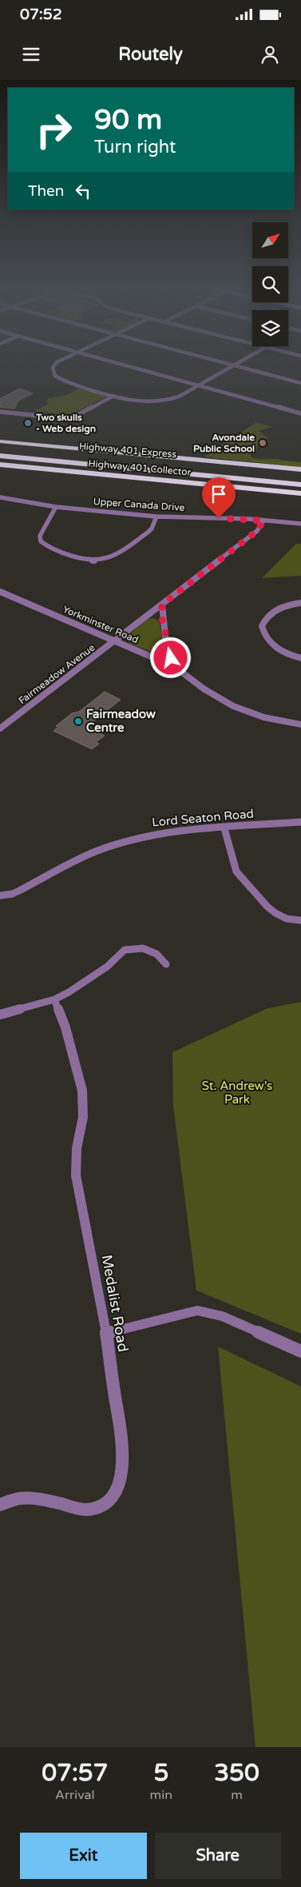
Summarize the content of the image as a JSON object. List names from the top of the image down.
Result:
{
  "streets": {
    "highway": ["Highway 401 Express", "Highway 401 Collector"],
    "street": [
      "Upper Canada Drive",
      "Yorkminster Road",
      "Fairmeadow Avenue",
      "Lord Seaton Road",
      "Medalist Road"
    ]
  },
  "crossings": [
    ["Upper Canada Drive", "Fairmeadow Avenue"],
    ["Yorkminster Road", "Fairmeadow Avenue"]
  ],
  "parks": ["St. Andrew’s Park"],
  "places": ["Two skulls - Web design", "Avondale Public School", "Fairmeadow Centre"],
  "north": "top right",
  "page": {
    "status": "07:52",
    "header": "Routely",
    "turn": ["90 m", "Turn right"],
    "then": "Then",
    "eta": [
      "07:57",
      "Arrival",
      "5",
      "min",
      "350",
      "m"
    ],
    "buttons": ["Exit", "Share"]
  }
}
